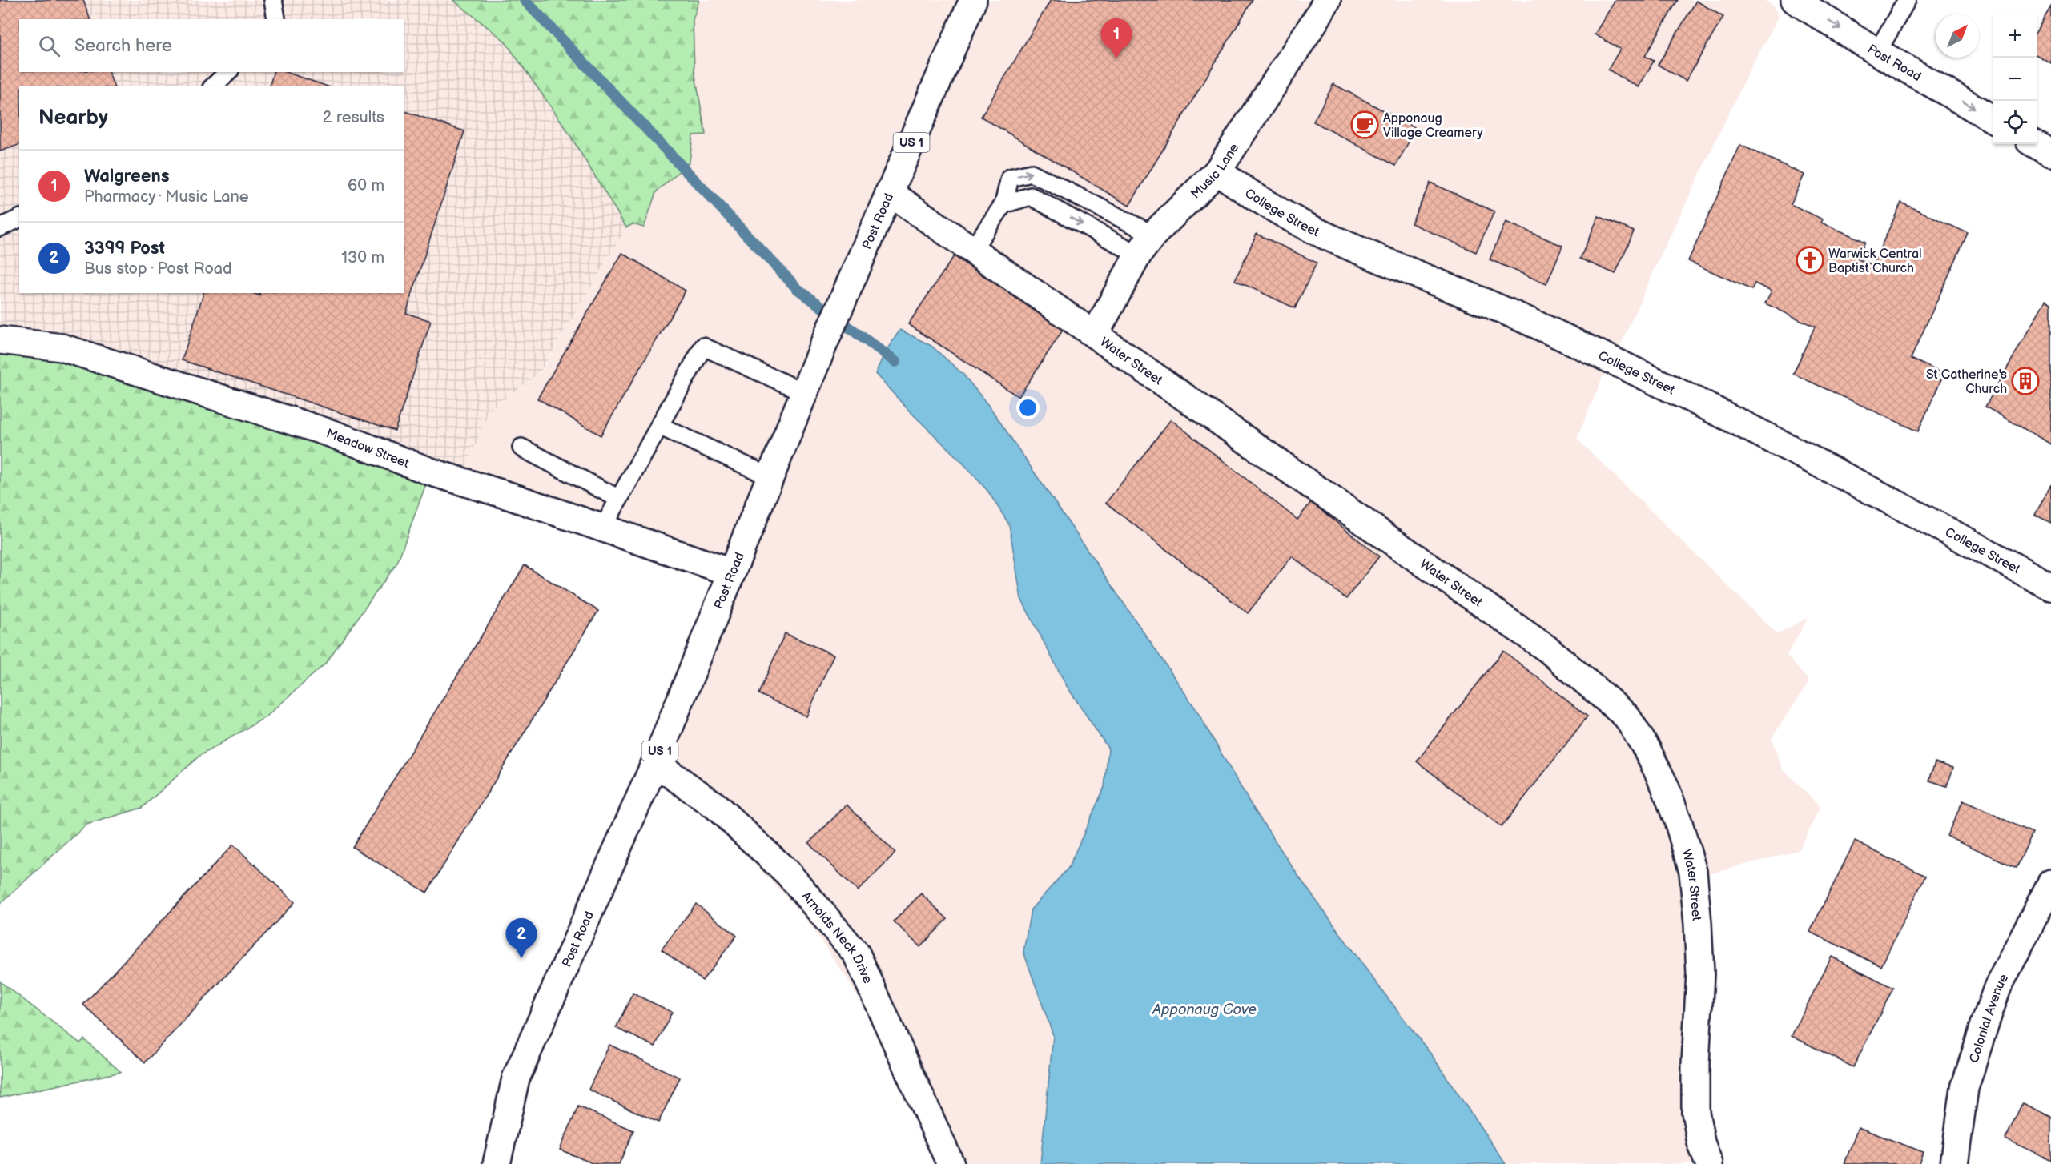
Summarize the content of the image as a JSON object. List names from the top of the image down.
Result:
{
  "streets": {
    "street": [
      "Post Road",
      "US 1",
      "Music Lane",
      "College Street",
      "Water Street",
      "Meadow Street",
      "Arnolds Neck Drive",
      "Colonial Avenue"
    ]
  },
  "crossings": [
    ["Post Road", "Water Street"],
    ["Post Road", "Meadow Street"],
    ["Post Road", "Arnolds Neck Drive"],
    ["Music Lane", "College Street"],
    ["Music Lane", "Water Street"]
  ],
  "water": ["Apponaug Cove"],
  "places": {
    "cafe": ["Apponaug Village Creamery"],
    "church": ["Warwick Central Baptist Church"],
    "building": ["St Catherine's Church"]
  },
  "north": "top right",
  "page": {
    "map_buttons": ["+", "−"],
    "pins": ["1", "2"],
    "search": "Search here",
    "heading": ["Nearby", "2 results"],
    "list": [
      {
        "mark": "1",
        "name": "Walgreens",
        "note": "Pharmacy · Music Lane",
        "value": "60 m"
      },
      {
        "mark": "2",
        "name": "3399 Post",
        "note": "Bus stop · Post Road",
        "value": "130 m"
      }
    ]
  }
}
